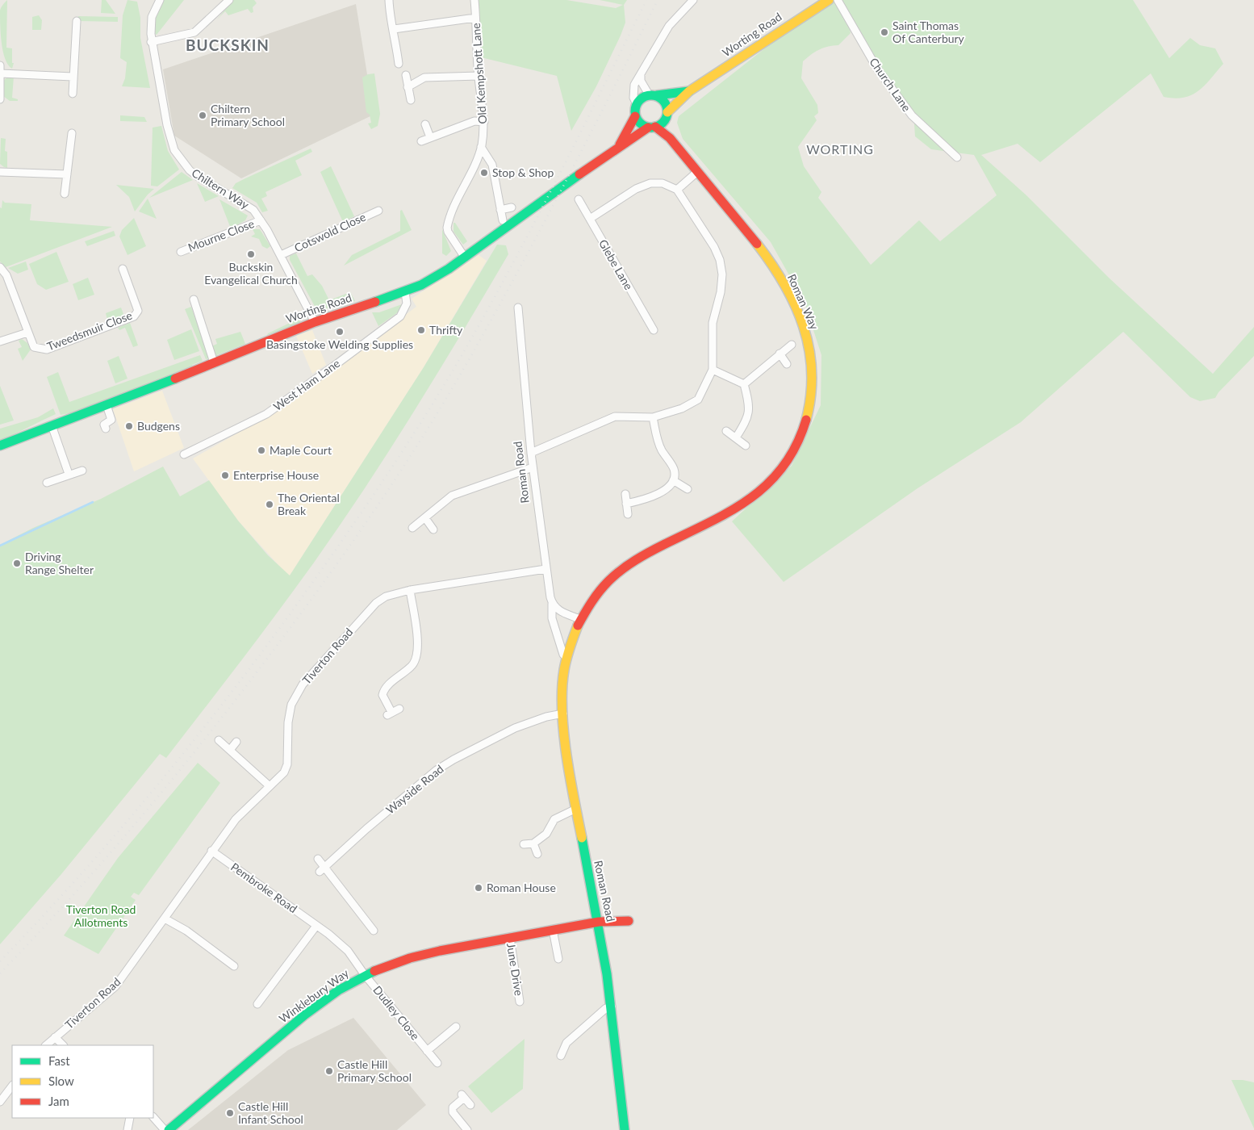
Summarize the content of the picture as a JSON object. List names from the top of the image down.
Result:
{
  "streets": {
    "street": [
      "Worting Road",
      "Old Kempshott Lane",
      "Church Lane",
      "Chiltern Way",
      "Cotswold Close",
      "Mourne Close",
      "Glebe Lane",
      "Roman Way",
      "Tweedsmuir Close",
      "West Ham Lane",
      "Roman Road",
      "Tiverton Road",
      "Wayside Road",
      "Pembroke Road",
      "June Drive",
      "Winklebury Way",
      "Dudley Close"
    ]
  },
  "crossings": [
    ["Worting Road", "Old Kempshott Lane"],
    ["Worting Road", "Chiltern Way"],
    ["Worting Road", "Roman Way"],
    ["Worting Road", "West Ham Lane"],
    ["Chiltern Way", "Cotswold Close"],
    ["Chiltern Way", "Mourne Close"],
    ["Roman Way", "Roman Road"],
    ["Roman Road", "Tiverton Road"],
    ["Roman Road", "Wayside Road"],
    ["Roman Road", "Winklebury Way"],
    ["Tiverton Road", "Pembroke Road"],
    ["Pembroke Road", "Winklebury Way"],
    ["Pembroke Road", "Dudley Close"],
    ["June Drive", "Winklebury Way"],
    ["Winklebury Way", "Dudley Close"]
  ],
  "districts": ["BUCKSKIN", "WORTING"],
  "parks": ["Tiverton Road Allotments"],
  "places": [
    "Saint Thomas Of Canterbury",
    "Chiltern Primary School",
    "Stop & Shop",
    "Buckskin Evangelical Church",
    "Thrifty",
    "Basingstoke Welding Supplies",
    "Budgens",
    "Maple Court",
    "Enterprise House",
    "The Oriental Break",
    "Driving Range Shelter",
    "Roman House",
    "Castle Hill Primary School",
    "Castle Hill Infant School"
  ],
  "legend": ["Fast", "Slow", "Jam"]
}
